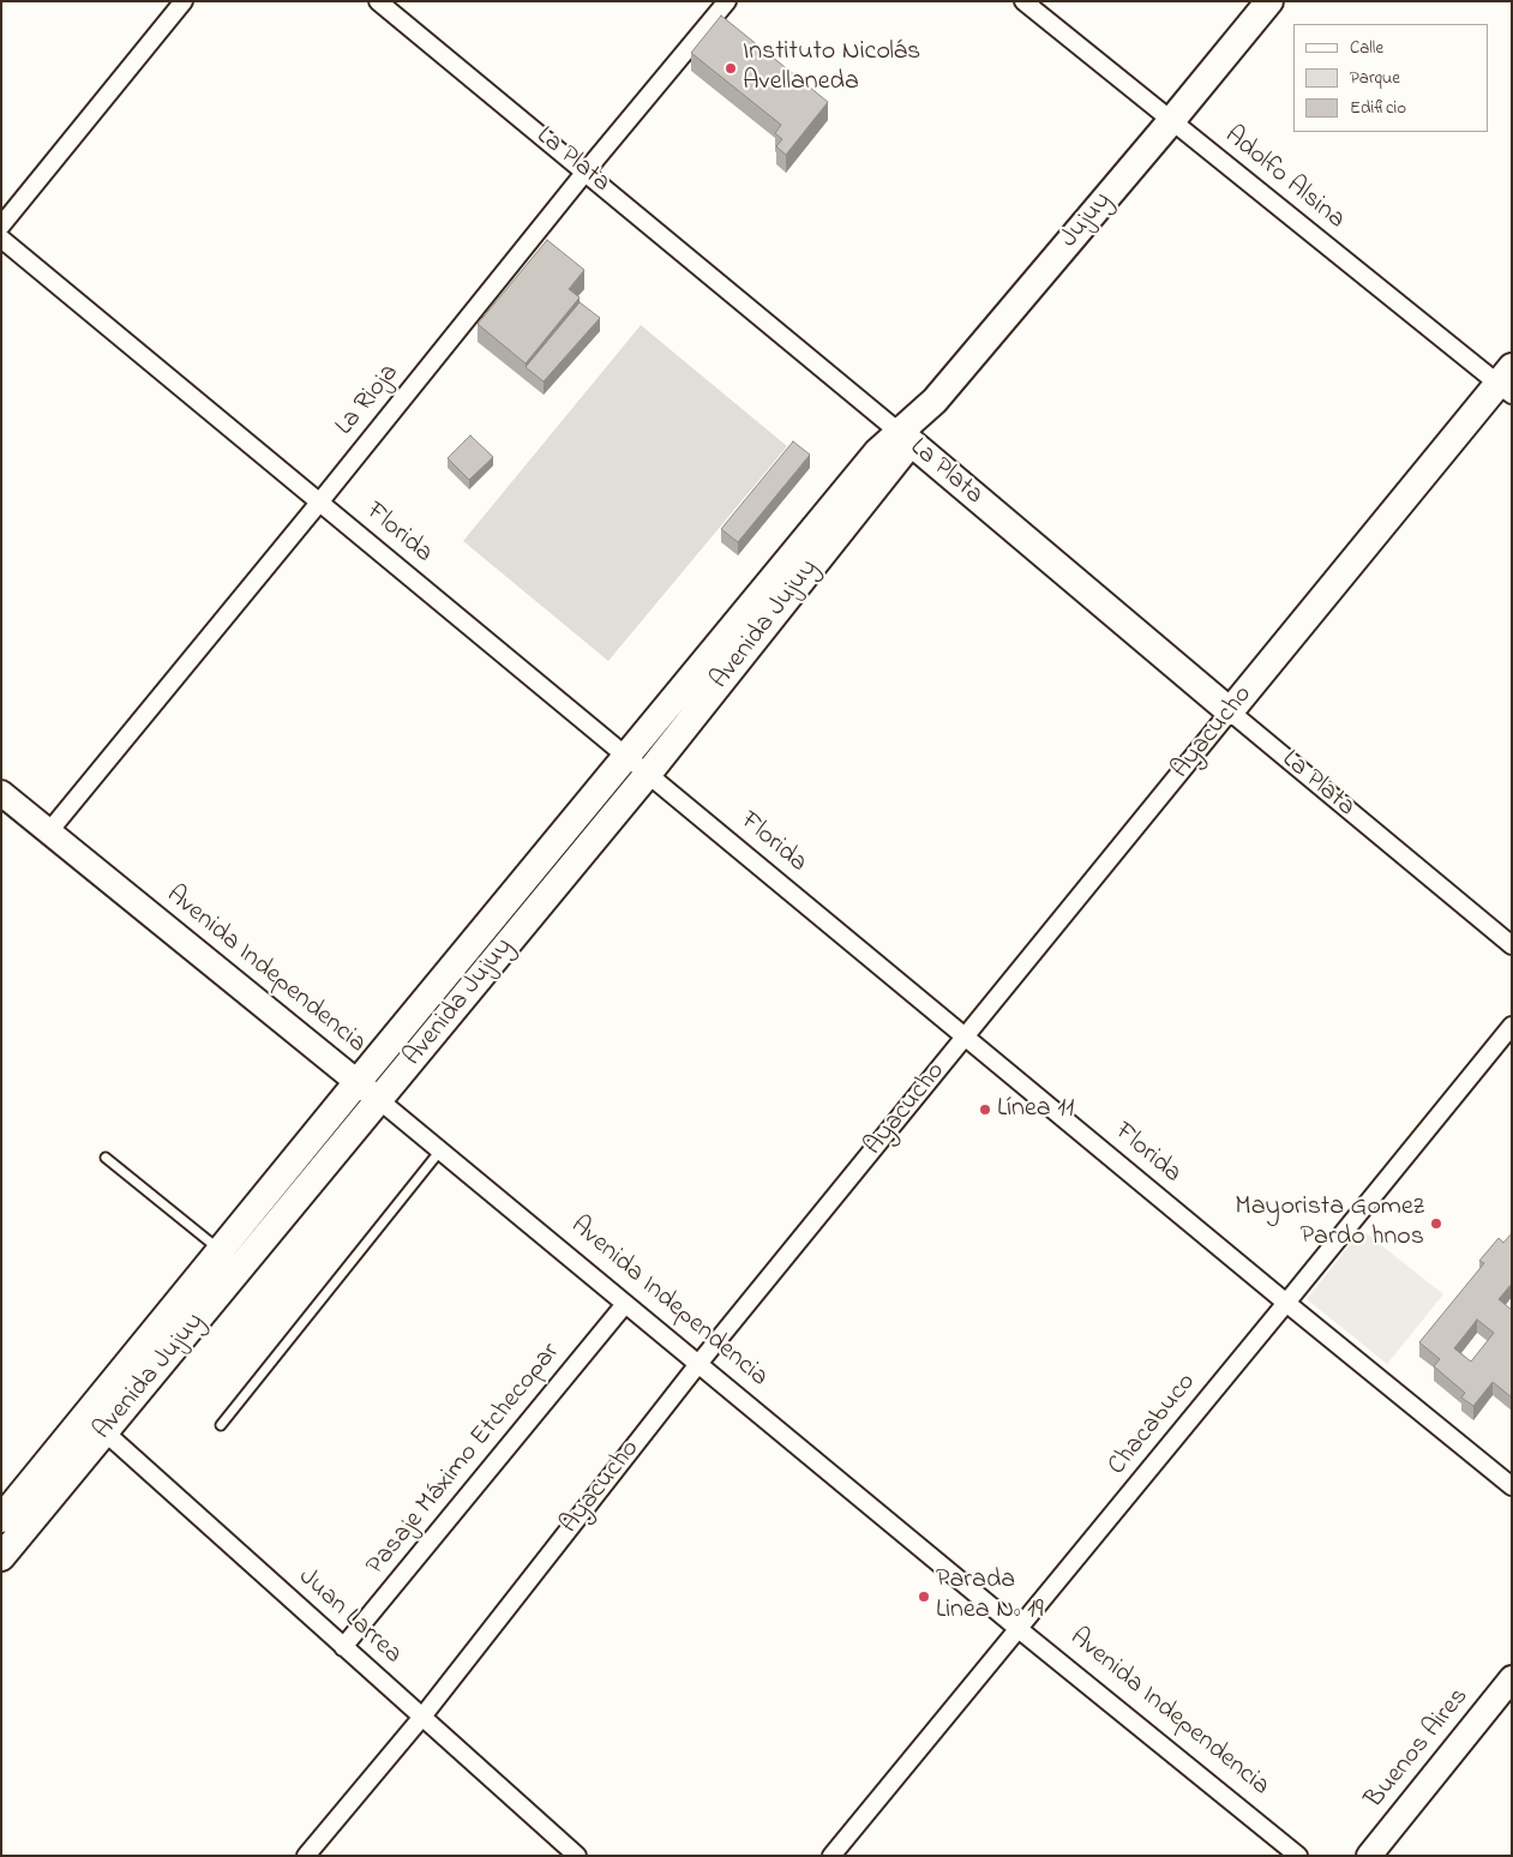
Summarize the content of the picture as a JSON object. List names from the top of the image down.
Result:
{
  "streets": {
    "main road": [
      "La Plata",
      "Jujuy",
      "Avenida Jujuy",
      "Ayacucho",
      "Avenida Independencia",
      "Buenos Aires"
    ],
    "street": [
      "Adolfo Alsina",
      "La Rioja",
      "Florida",
      "Chacabuco",
      "Pasaje Máximo Etchecopar",
      "Juan Larrea"
    ]
  },
  "crossings": [
    ["La Plata", "Jujuy"],
    ["La Plata", "La Rioja"],
    ["La Plata", "Avenida Jujuy"],
    ["La Plata", "Ayacucho"],
    ["Adolfo Alsina", "Jujuy"],
    ["Adolfo Alsina", "Ayacucho"],
    ["Jujuy", "Avenida Jujuy"],
    ["La Rioja", "Florida"],
    ["La Rioja", "Avenida Independencia"],
    ["Florida", "Avenida Jujuy"],
    ["Florida", "Ayacucho"],
    ["Florida", "Chacabuco"],
    ["Avenida Jujuy", "Avenida Independencia"],
    ["Avenida Jujuy", "Juan Larrea"],
    ["Ayacucho", "Avenida Independencia"],
    ["Ayacucho", "Juan Larrea"],
    ["Avenida Independencia", "Chacabuco"],
    ["Avenida Independencia", "Pasaje Máximo Etchecopar"],
    ["Pasaje Máximo Etchecopar", "Juan Larrea"]
  ],
  "places": [
    "Instituto Nicolás Avellaneda",
    "Línea 11",
    "Mayorista Gomez Pardo hnos",
    "Parada Linea Nº 19"
  ],
  "legend": ["Calle", "Parque", "Edificio"]
}
